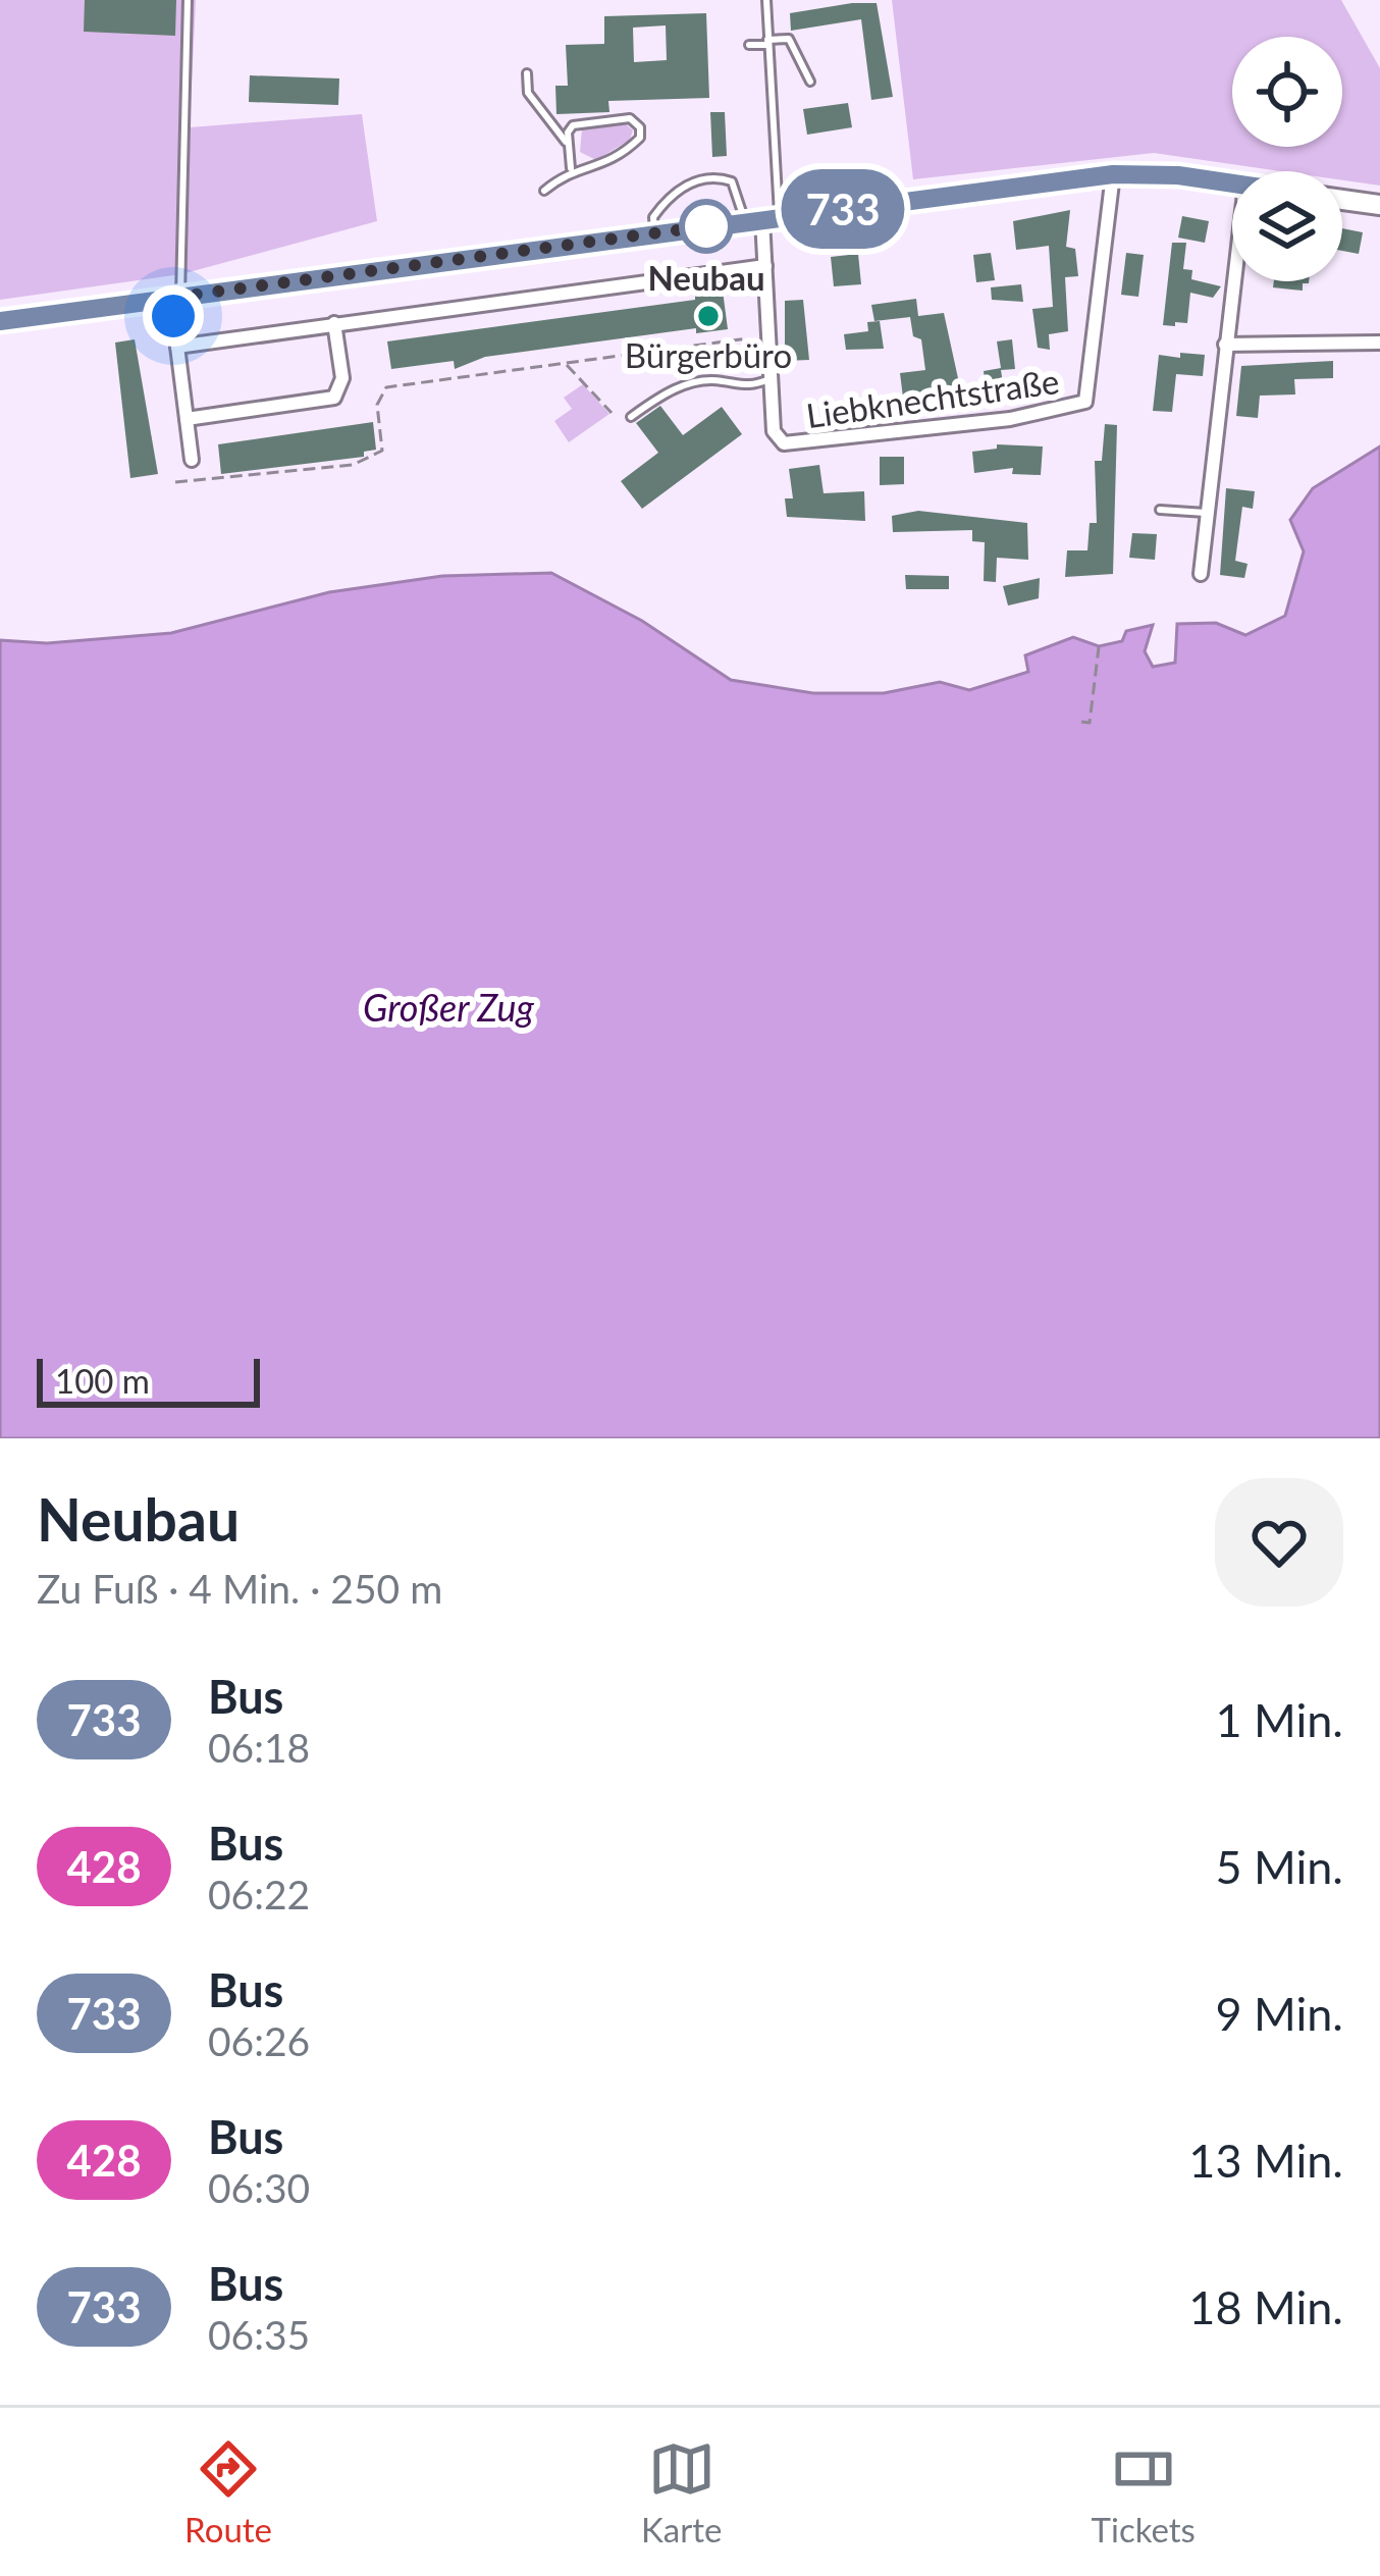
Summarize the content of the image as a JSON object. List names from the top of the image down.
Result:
{
  "streets": {
    "street": ["Liebknechtstraße"]
  },
  "water": ["Großer Zug"],
  "places": ["Neubau", "Bürgerbüro"],
  "lines": ["bus line 733"],
  "scale_bar": "100 m",
  "page": {
    "on_map": "733",
    "scale": "100 m",
    "heading": ["Neubau", "Zu Fuß · 4 Min. · 250 m"],
    "list": [
      {
        "mark": "733",
        "name": "Bus",
        "note": "06:18",
        "value": "1 Min."
      },
      {
        "mark": "428",
        "name": "Bus",
        "note": "06:22",
        "value": "5 Min."
      },
      {
        "mark": "733",
        "name": "Bus",
        "note": "06:26",
        "value": "9 Min."
      },
      {
        "mark": "428",
        "name": "Bus",
        "note": "06:30",
        "value": "13 Min."
      },
      {
        "mark": "733",
        "name": "Bus",
        "note": "06:35",
        "value": "18 Min."
      }
    ],
    "tabs": ["Route", "Karte", "Tickets"]
  }
}
